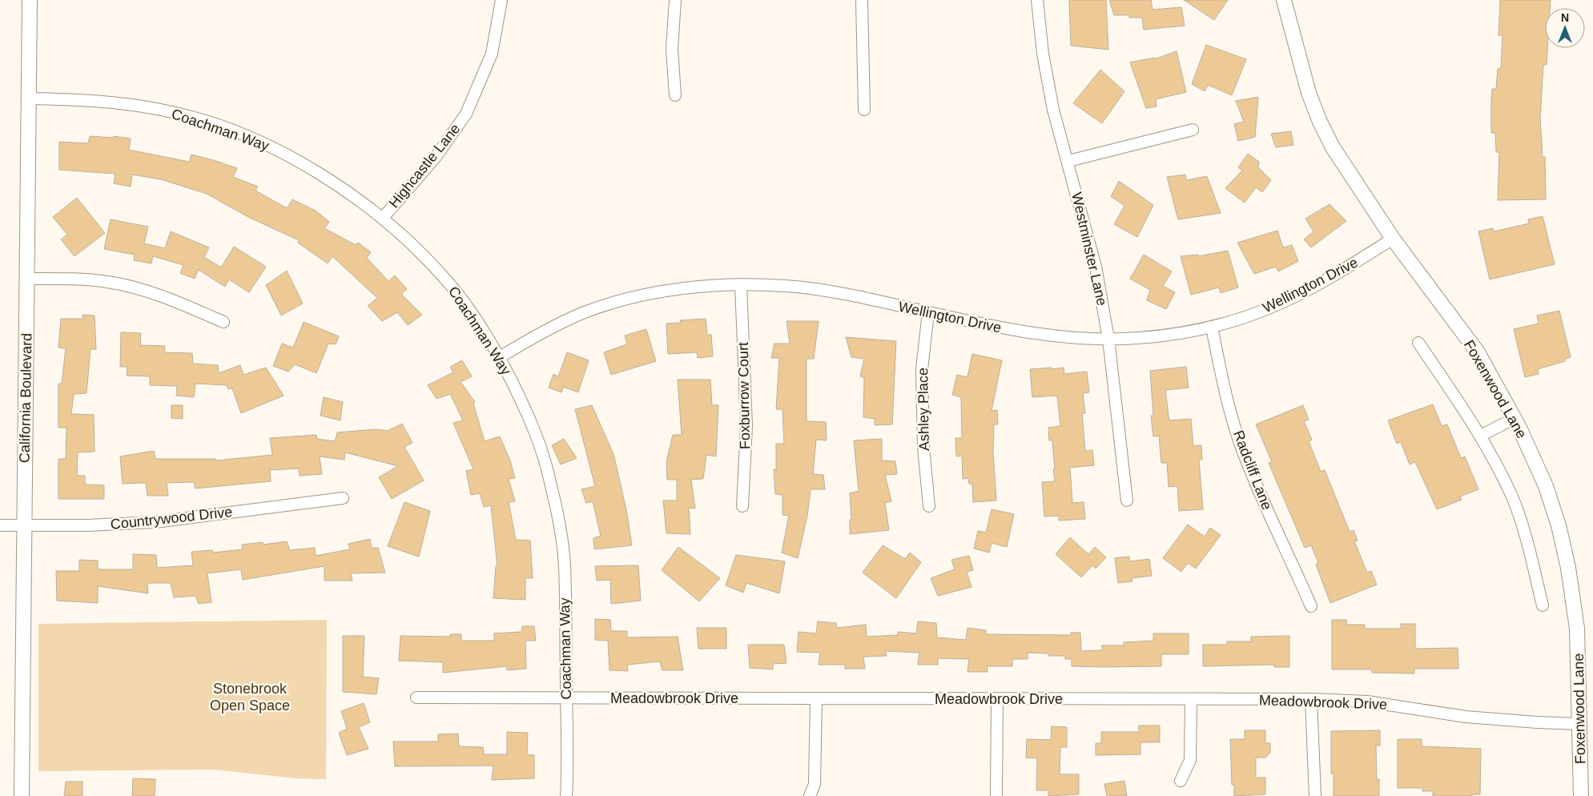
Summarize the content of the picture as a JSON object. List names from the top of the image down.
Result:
{
  "streets": {
    "street": [
      "Coachman Way",
      "Highcastle Lane",
      "Westminster Lane",
      "Wellington Drive",
      "Foxenwood Lane",
      "Foxburrow Court",
      "California Boulevard",
      "Ashley Place",
      "Radcliff Lane",
      "Countrywood Drive",
      "Meadowbrook Drive"
    ]
  },
  "crossings": [
    ["Coachman Way", "Highcastle Lane"],
    ["Coachman Way", "Wellington Drive"],
    ["Coachman Way", "California Boulevard"],
    ["Coachman Way", "Meadowbrook Drive"],
    ["Westminster Lane", "Wellington Drive"],
    ["Wellington Drive", "Foxenwood Lane"],
    ["Wellington Drive", "Foxburrow Court"],
    ["Wellington Drive", "Ashley Place"],
    ["Wellington Drive", "Radcliff Lane"],
    ["Foxenwood Lane", "Meadowbrook Drive"],
    ["California Boulevard", "Countrywood Drive"]
  ],
  "parks": ["Stonebrook Open Space"],
  "north": "top"
}
